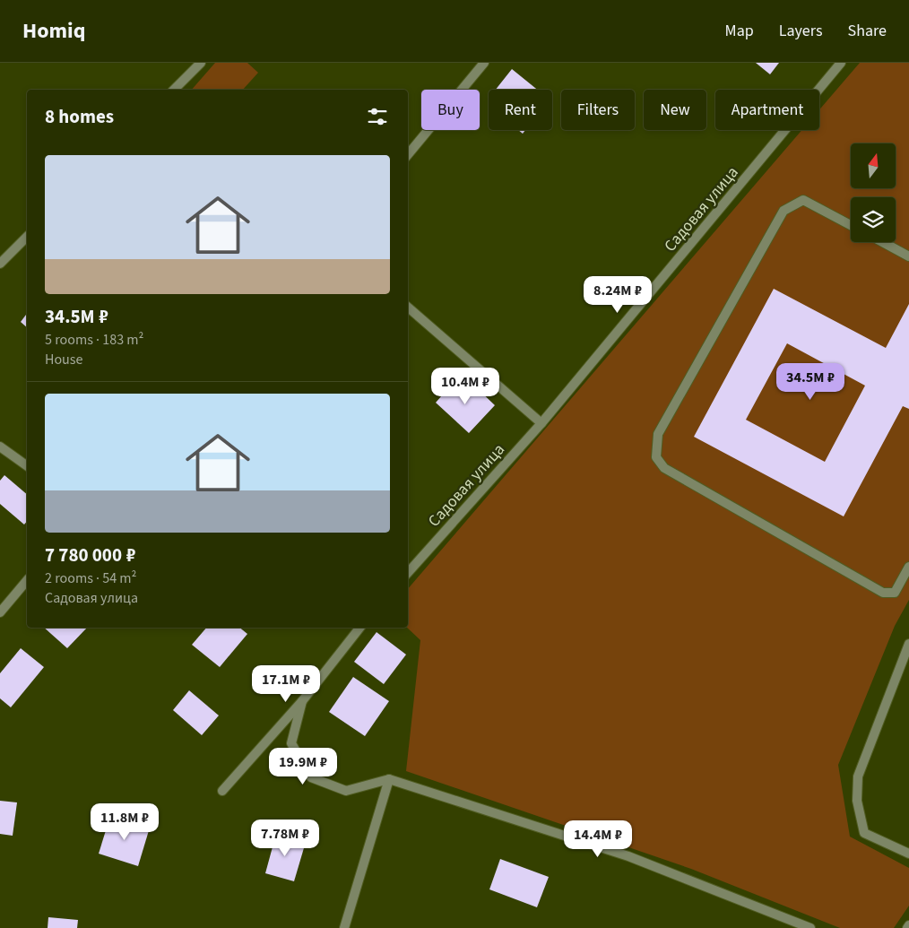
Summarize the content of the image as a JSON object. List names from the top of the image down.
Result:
{
  "streets": {
    "street": ["Садовая улица"]
  },
  "north": "top",
  "page": {
    "header": "Homiq",
    "nav": ["Map", "Layers", "Share"],
    "chip": [
      "Buy",
      "Rent",
      "Filters",
      "New",
      "Apartment"
    ],
    "heading": "8 homes",
    "list": [
      {
        "name": "34.5M ₽",
        "note": "5 rooms · 183 m² · House"
      },
      {
        "name": "7 780 000 ₽",
        "note": "2 rooms · 54 m² · Садовая улица"
      }
    ],
    "price": [
      "8.24M ₽",
      "34.5M ₽",
      "10.4M ₽",
      "17.1M ₽",
      "19.9M ₽",
      "11.8M ₽",
      "7.78M ₽",
      "14.4M ₽"
    ]
  }
}
